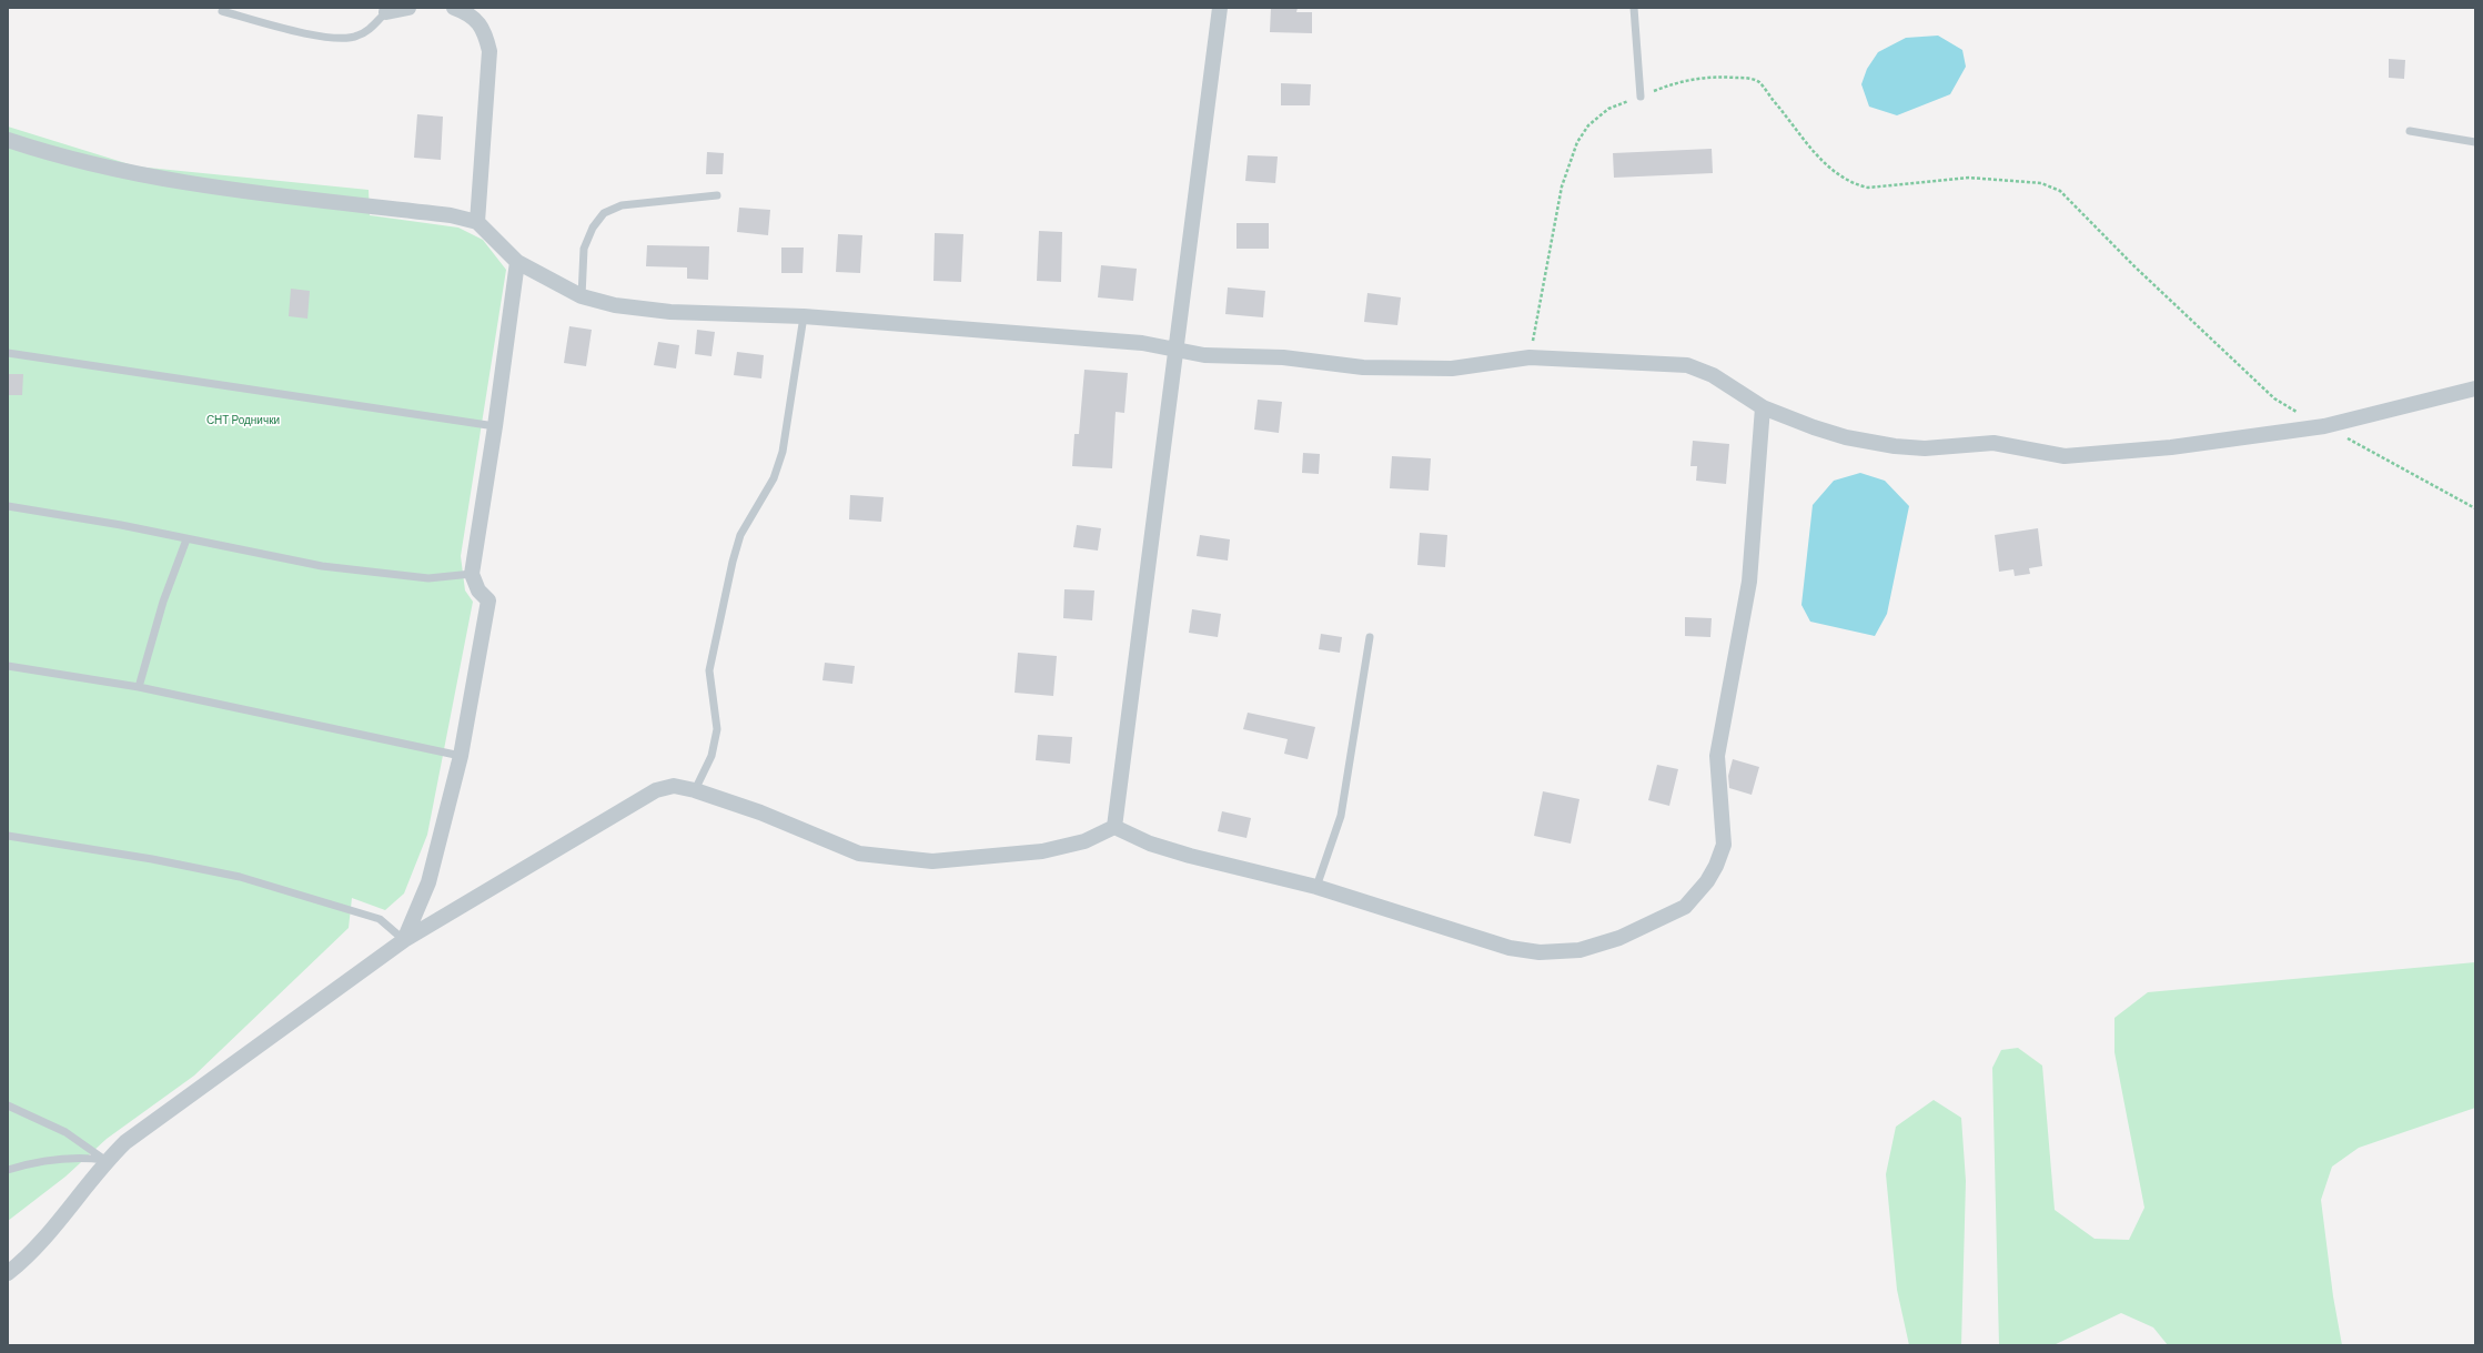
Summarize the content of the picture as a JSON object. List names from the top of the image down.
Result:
{
  "parks": ["СНТ Роднички"]
}
